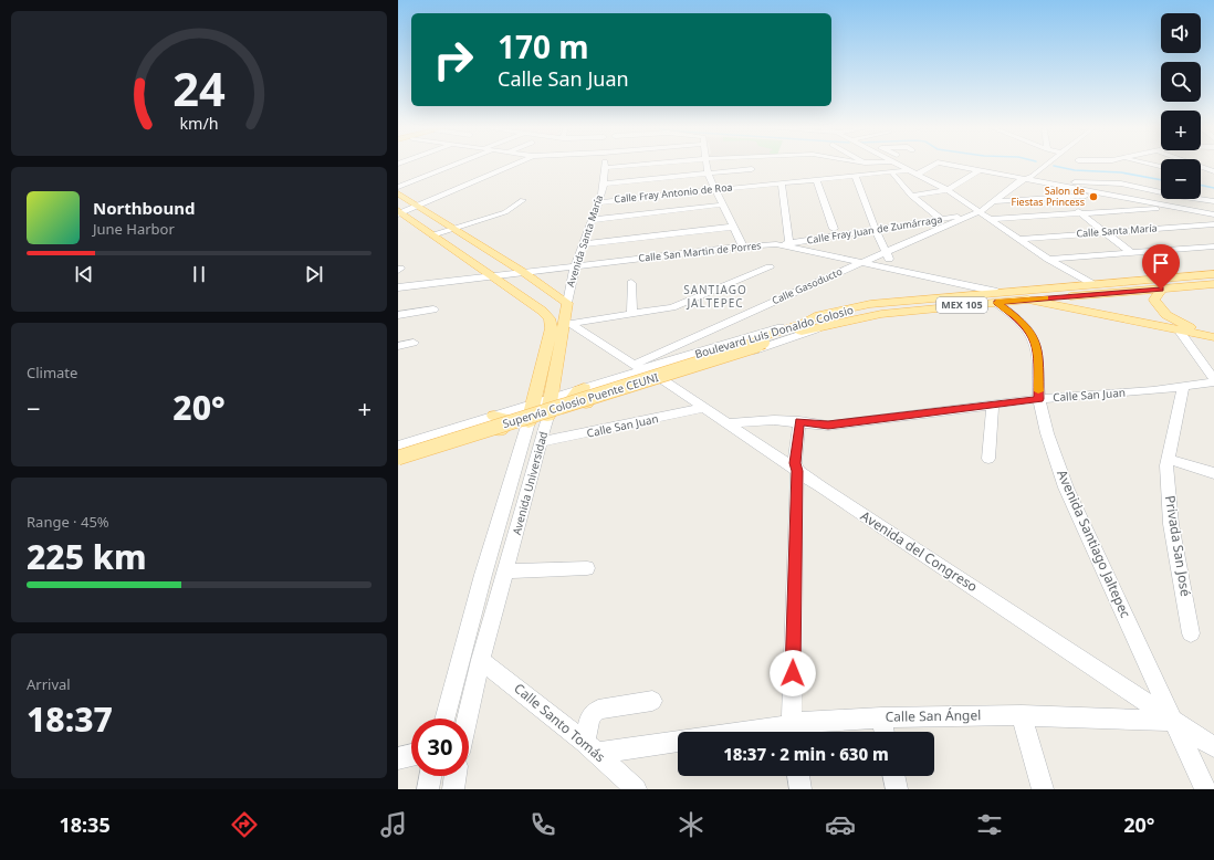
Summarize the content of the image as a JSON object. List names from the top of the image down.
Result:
{
  "streets": {
    "main road": [
      "MEX 105",
      "Boulevard Luis Donaldo Colosio",
      "Supervía Colosio Puente CEUNI",
      "Avenida Universidad"
    ],
    "street": [
      "Calle Fray Antonio de Roa",
      "Calle Fray Juan de Zumárraga",
      "Calle Santa María",
      "Avenida Santa María",
      "Calle San Martin de Porres",
      "Calle Gasoducto",
      "Calle San Juan",
      "Avenida Santiago Jaltepec",
      "Privada San José",
      "Avenida del Congreso",
      "Calle San Ángel",
      "Calle Santo Tomás"
    ]
  },
  "crossings": [
    ["Calle Fray Antonio de Roa", "Avenida Santa María"],
    ["Calle Fray Juan de Zumárraga", "Calle San Martin de Porres"],
    ["Calle Fray Juan de Zumárraga", "Calle Gasoducto"],
    ["Avenida Santa María", "Calle San Martin de Porres"],
    ["Avenida Santa María", "Avenida Universidad"],
    ["Calle San Martin de Porres", "Calle Gasoducto"],
    ["Calle San Martin de Porres", "Boulevard Luis Donaldo Colosio"],
    ["Calle San Martin de Porres", "Avenida Universidad"],
    ["Calle San Martin de Porres", "Avenida Santiago Jaltepec"],
    ["Calle Gasoducto", "Boulevard Luis Donaldo Colosio"],
    ["Boulevard Luis Donaldo Colosio", "Avenida Universidad"],
    ["Boulevard Luis Donaldo Colosio", "Avenida Santiago Jaltepec"],
    ["Boulevard Luis Donaldo Colosio", "Avenida del Congreso"],
    ["Calle San Juan", "Avenida Universidad"],
    ["Calle San Juan", "Avenida Santiago Jaltepec"],
    ["Calle San Juan", "Privada San José"],
    ["Calle San Juan", "Avenida del Congreso"],
    ["Avenida Universidad", "Calle Santo Tomás"],
    ["Avenida Santiago Jaltepec", "Avenida del Congreso"],
    ["Avenida Santiago Jaltepec", "Calle San Ángel"],
    ["Avenida del Congreso", "Calle San Ángel"]
  ],
  "districts": ["SANTIAGO JALTEPEC"],
  "places": ["Salon de Fiestas Princess"],
  "page": {
    "map_buttons": ["+", "−"],
    "turn": ["170 m", "Calle San Juan"],
    "song": ["Northbound", "June Harbor"],
    "tile": [
      "Climate",
      ["Range · 45%", "225 km"],
      ["Arrival", "18:37"]
    ],
    "heat": ["−", "20°", "+"],
    "limit": "30",
    "trip": "18:37 · 2 min · 630 m",
    "tabs": ["18:35", "20°"],
    "gauge": ["24", "km/h"]
  }
}
